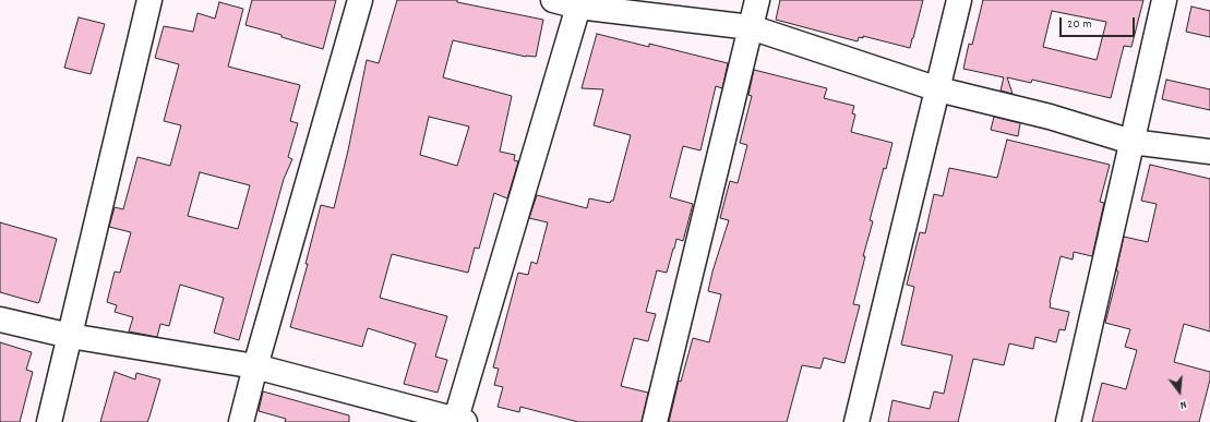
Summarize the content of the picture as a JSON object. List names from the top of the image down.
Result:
{
  "scale_bar": "20 m",
  "north": "bottom"
}
